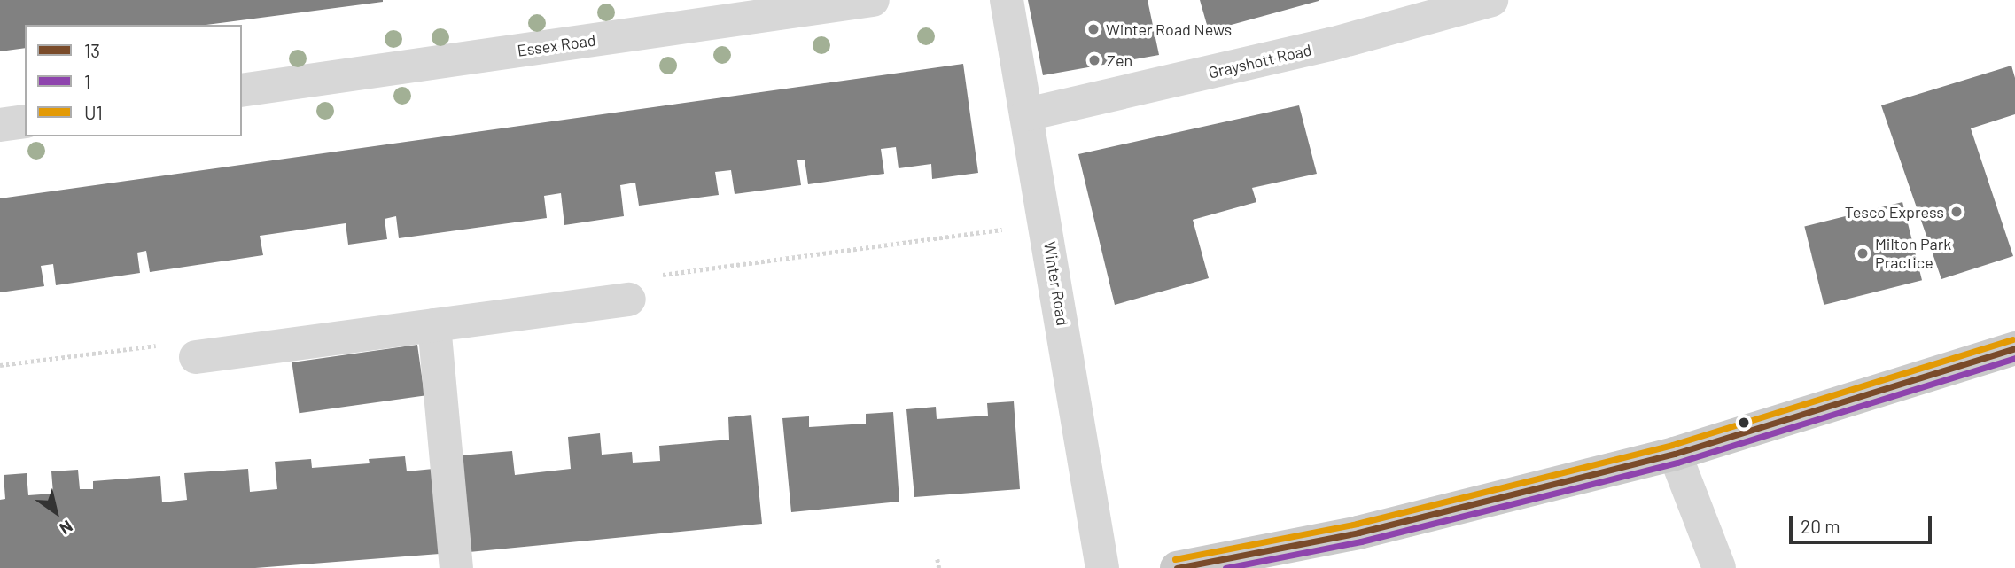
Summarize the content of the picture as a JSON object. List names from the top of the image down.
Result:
{
  "streets": {
    "street": ["Essex Road", "Grayshott Road", "Winter Road"]
  },
  "crossings": [
    ["Grayshott Road", "Winter Road"]
  ],
  "places": [
    "Winter Road News",
    "Zen",
    "Tesco Express",
    "Milton Park Practice"
  ],
  "lines": ["transit line U1", "transit line 13", "transit line 1"],
  "legend": ["13", "1", "U1"],
  "scale_bar": "20 m",
  "north": "bottom right"
}
